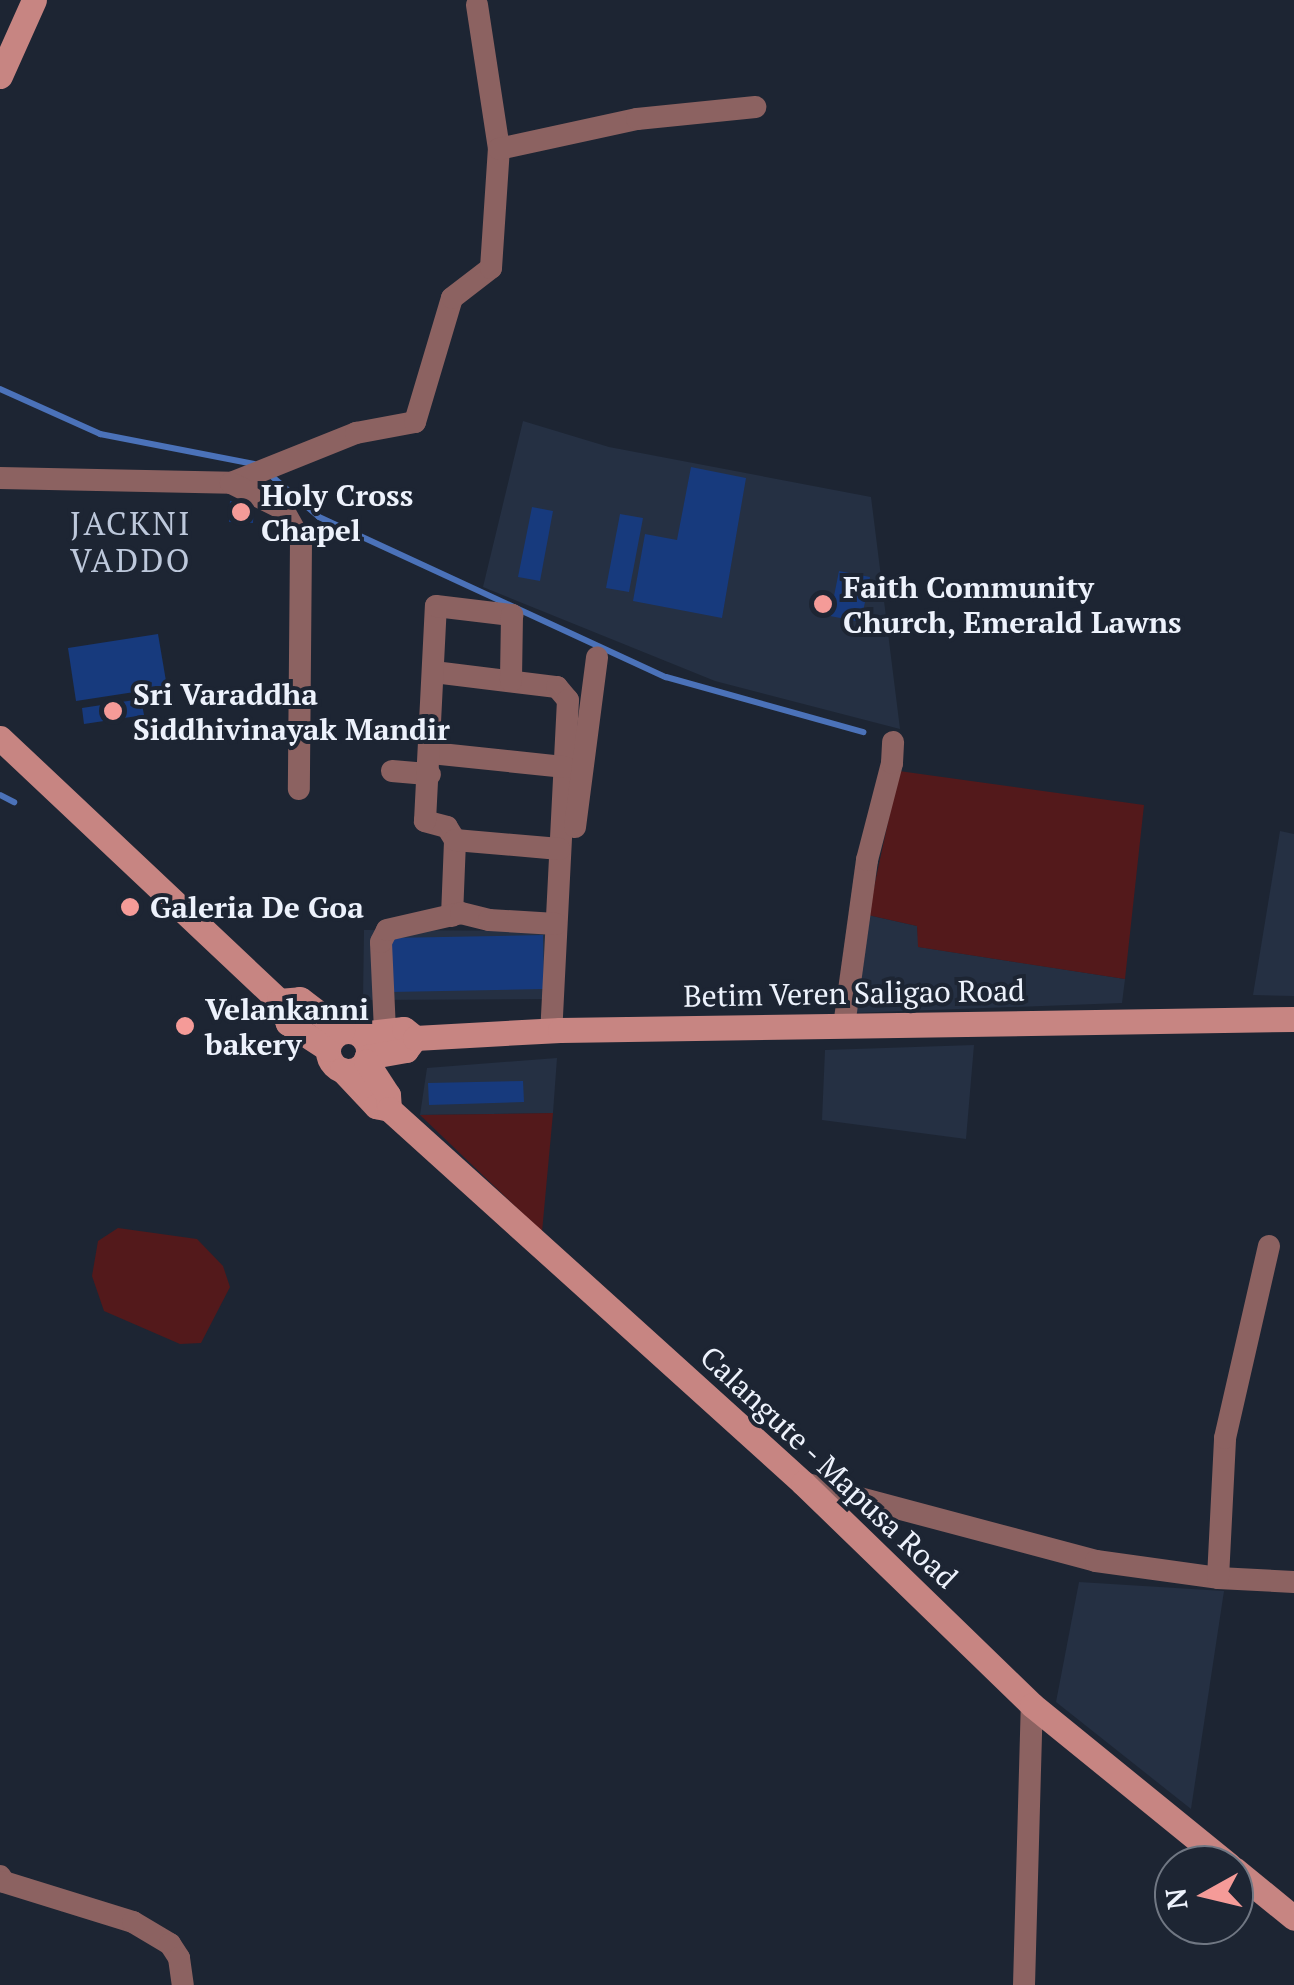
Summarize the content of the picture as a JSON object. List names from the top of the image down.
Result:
{
  "streets": {
    "main road": ["Betim Veren Saligao Road", "Calangute - Mapusa Road"]
  },
  "crossings": [
    ["Betim Veren Saligao Road", "Calangute - Mapusa Road"]
  ],
  "districts": ["JACKNI VADDO"],
  "places": [
    "Holy Cross Chapel",
    "Faith Community Church, Emerald Lawns",
    "Sri Varaddha Siddhivinayak Mandir",
    "Galeria De Goa",
    "Velankanni bakery"
  ],
  "north": "left"
}
